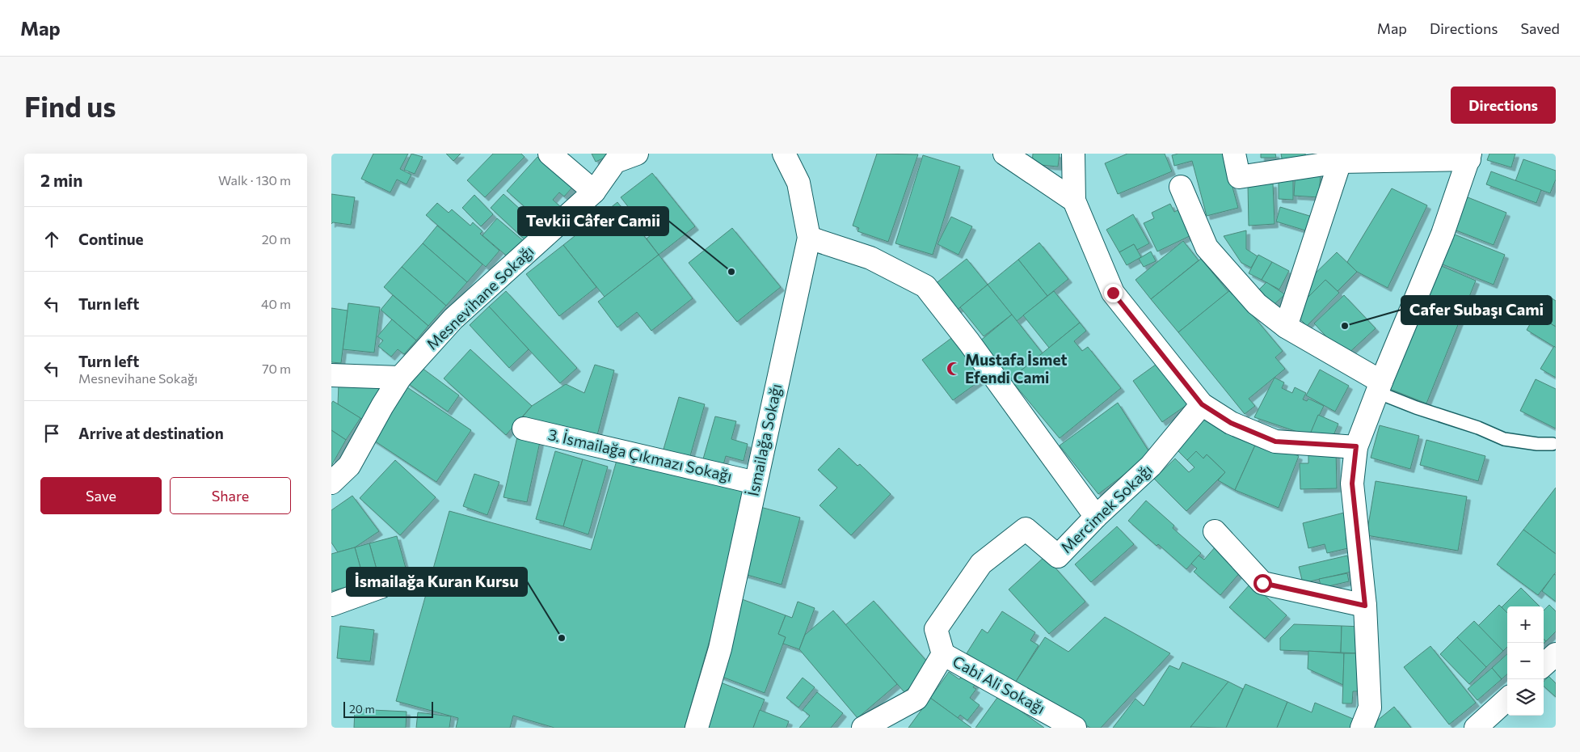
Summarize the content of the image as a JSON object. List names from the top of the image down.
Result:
{
  "streets": {
    "street": [
      "Mesnevihane Sokağı",
      "İsmailağa Sokağı",
      "3. İsmailağa Çıkmazı Sokağı",
      "Mercimek Sokağı",
      "Cabi Ali Sokağı"
    ]
  },
  "crossings": [
    ["İsmailağa Sokağı", "3. İsmailağa Çıkmazı Sokağı"],
    ["Mercimek Sokağı", "Cabi Ali Sokağı"]
  ],
  "places": {
    "other": ["Tevkii Câfer Camii", "Cafer Subaşı Cami", "İsmailağa Kuran Kursu"],
    "mosque": ["Mustafa İsmet Efendi Cami"]
  },
  "scale_bar": "20 m",
  "page": {
    "header": "Map",
    "nav": ["Map", "Directions", "Saved"],
    "buttons": [
      "Directions",
      ["Save", "Share"]
    ],
    "title": "Find us",
    "heading": ["2 min", "Walk · 130 m"],
    "list": [
      ["Continue", "20 m"],
      ["Turn left", "40 m"],
      ["Turn left", "Mesnevihane Sokağı", "70 m"],
      "Arrive at destination"
    ],
    "map_buttons": ["+", "−"],
    "scale": "20 m"
  }
}
